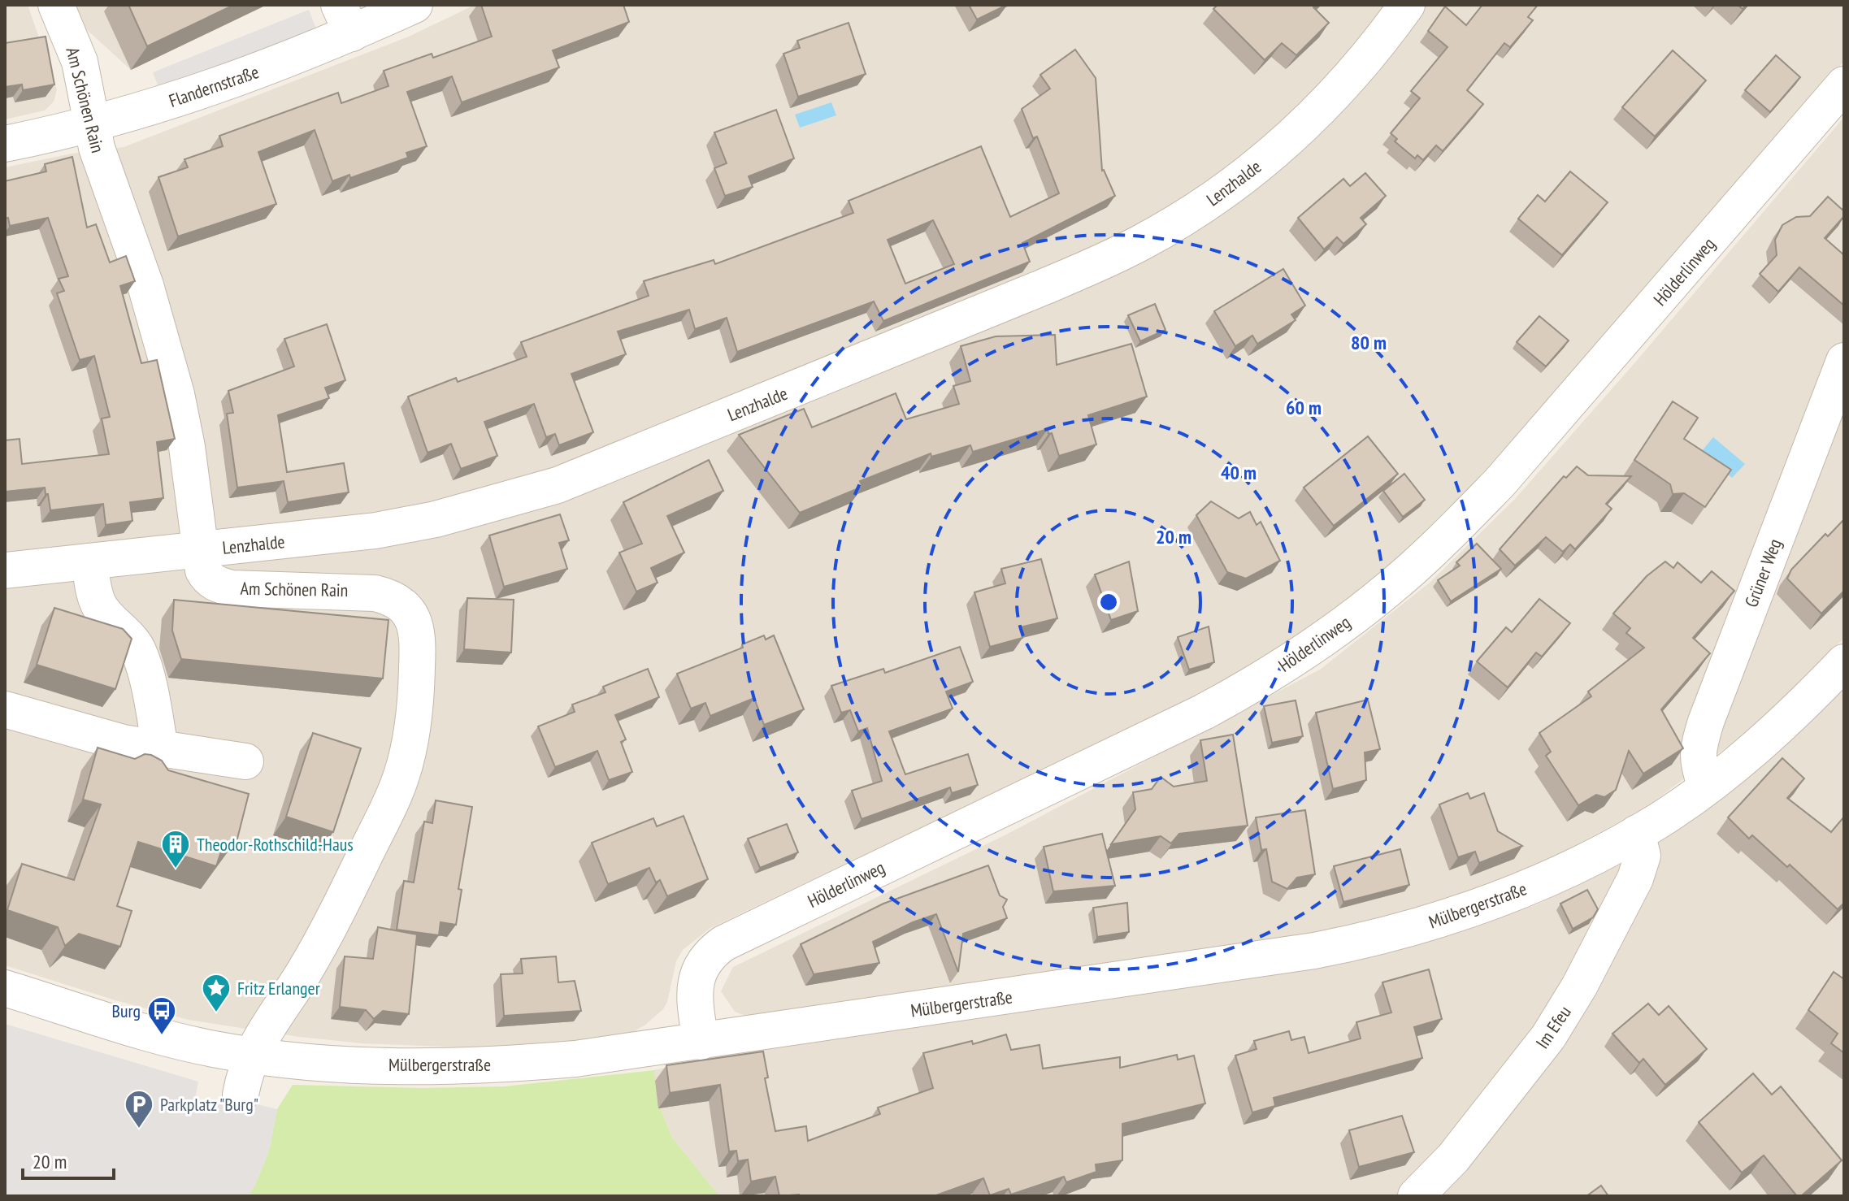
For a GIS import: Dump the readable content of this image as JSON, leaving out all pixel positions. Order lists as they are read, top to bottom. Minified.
{"streets":{"street":["Flandernstraße","Am Schönen Rain","Lenzhalde","Hölderlinweg","Grüner Weg","Mülbergerstraße","Im Efeu"]},"crossings":[["Flandernstraße","Am Schönen Rain"],["Am Schönen Rain","Lenzhalde"],["Am Schönen Rain","Mülbergerstraße"],["Hölderlinweg","Mülbergerstraße"],["Grüner Weg","Mülbergerstraße"],["Mülbergerstraße","Im Efeu"]],"places":{"building":["Theodor-Rothschild-Haus"],"place":["Fritz Erlanger"],"bus stop":["Burg"],"parking":["Parkplatz \"Burg\""]},"scale_bar":"20 m","rings":["80 m","60 m","40 m","20 m"]}
